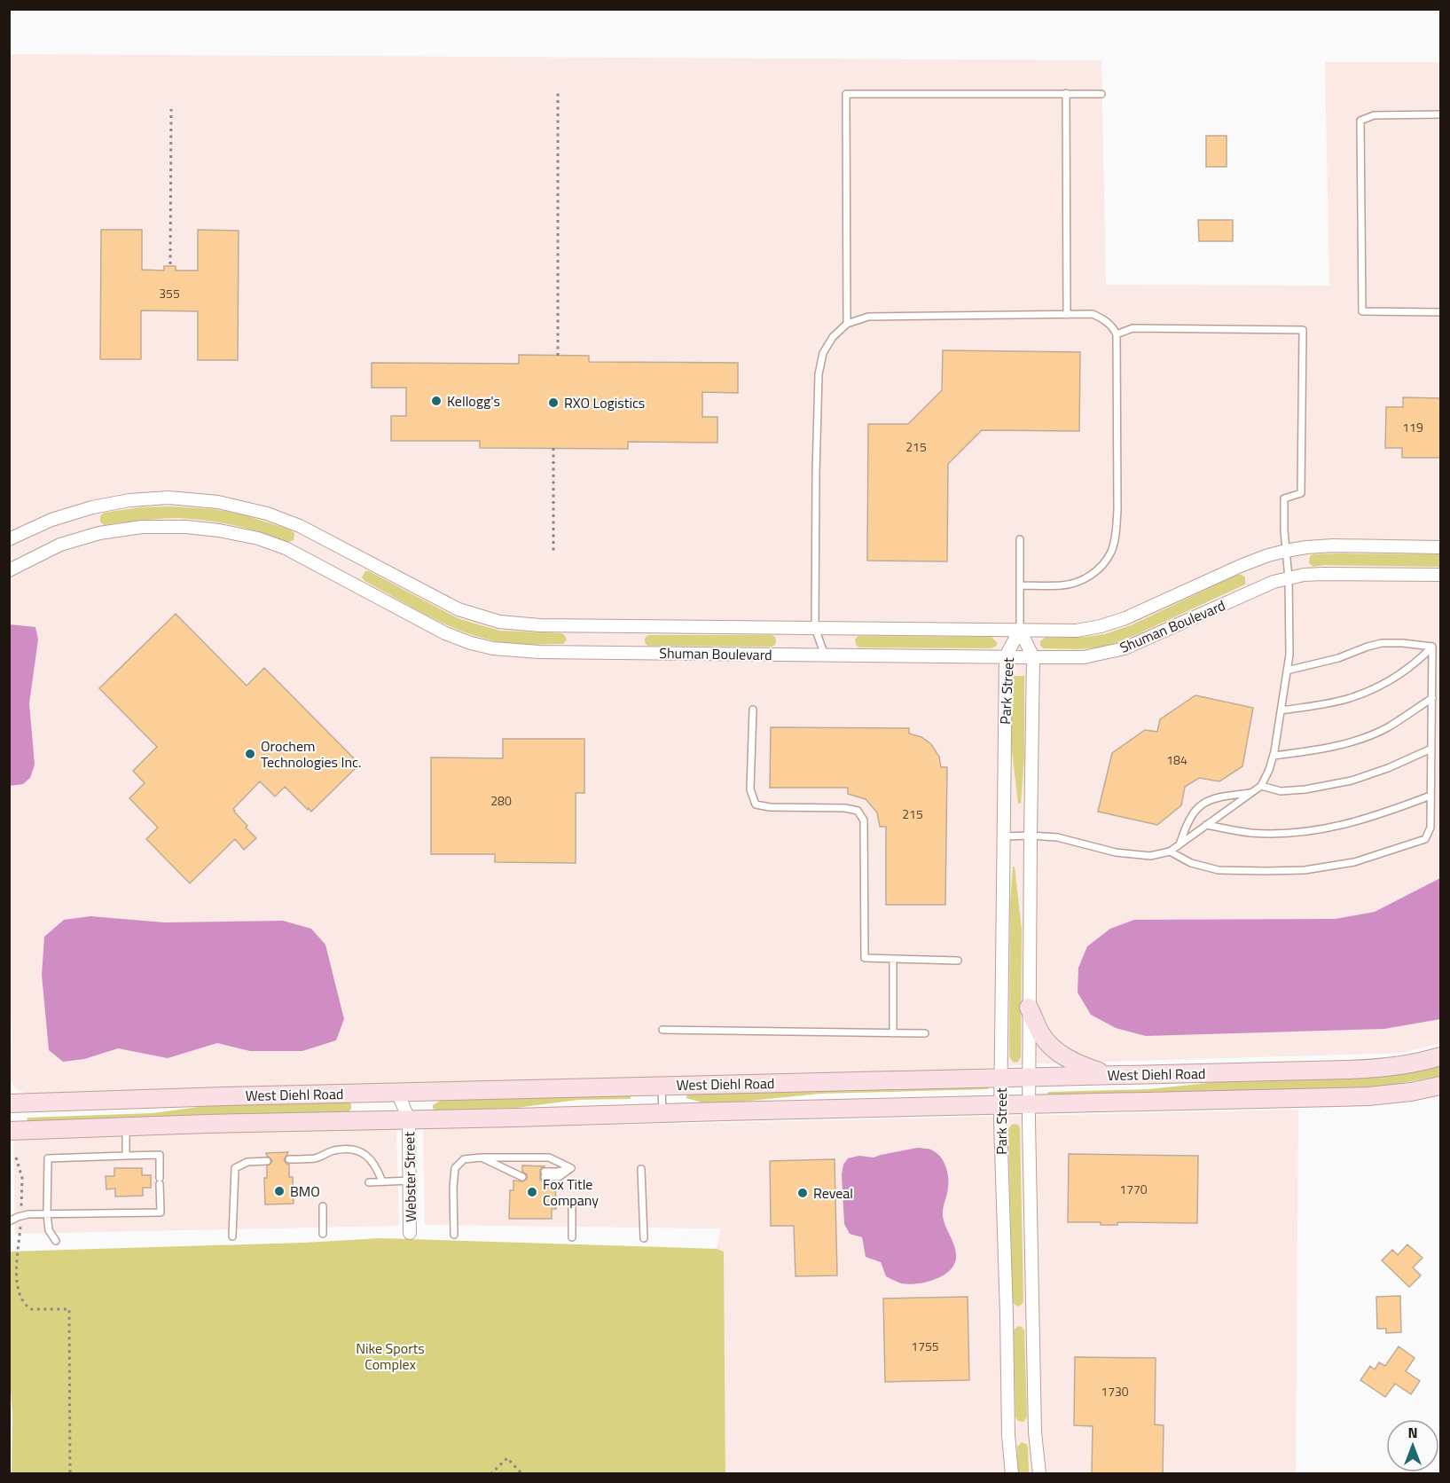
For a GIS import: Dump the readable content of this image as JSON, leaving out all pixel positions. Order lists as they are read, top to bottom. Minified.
{"streets":{"street":["Shuman Boulevard","Park Street","West Diehl Road","Webster Street"]},"crossings":[["Shuman Boulevard","Park Street"],["Park Street","West Diehl Road"],["West Diehl Road","Webster Street"]],"parks":["Nike Sports Complex"],"places":["Kellogg's","RXO Logistics","Orochem Technologies Inc.","BMO","Fox Title Company","Reveal"],"house_numbers":["355","119","215","184","280","215","1770","1755","1730"],"north":"top"}
